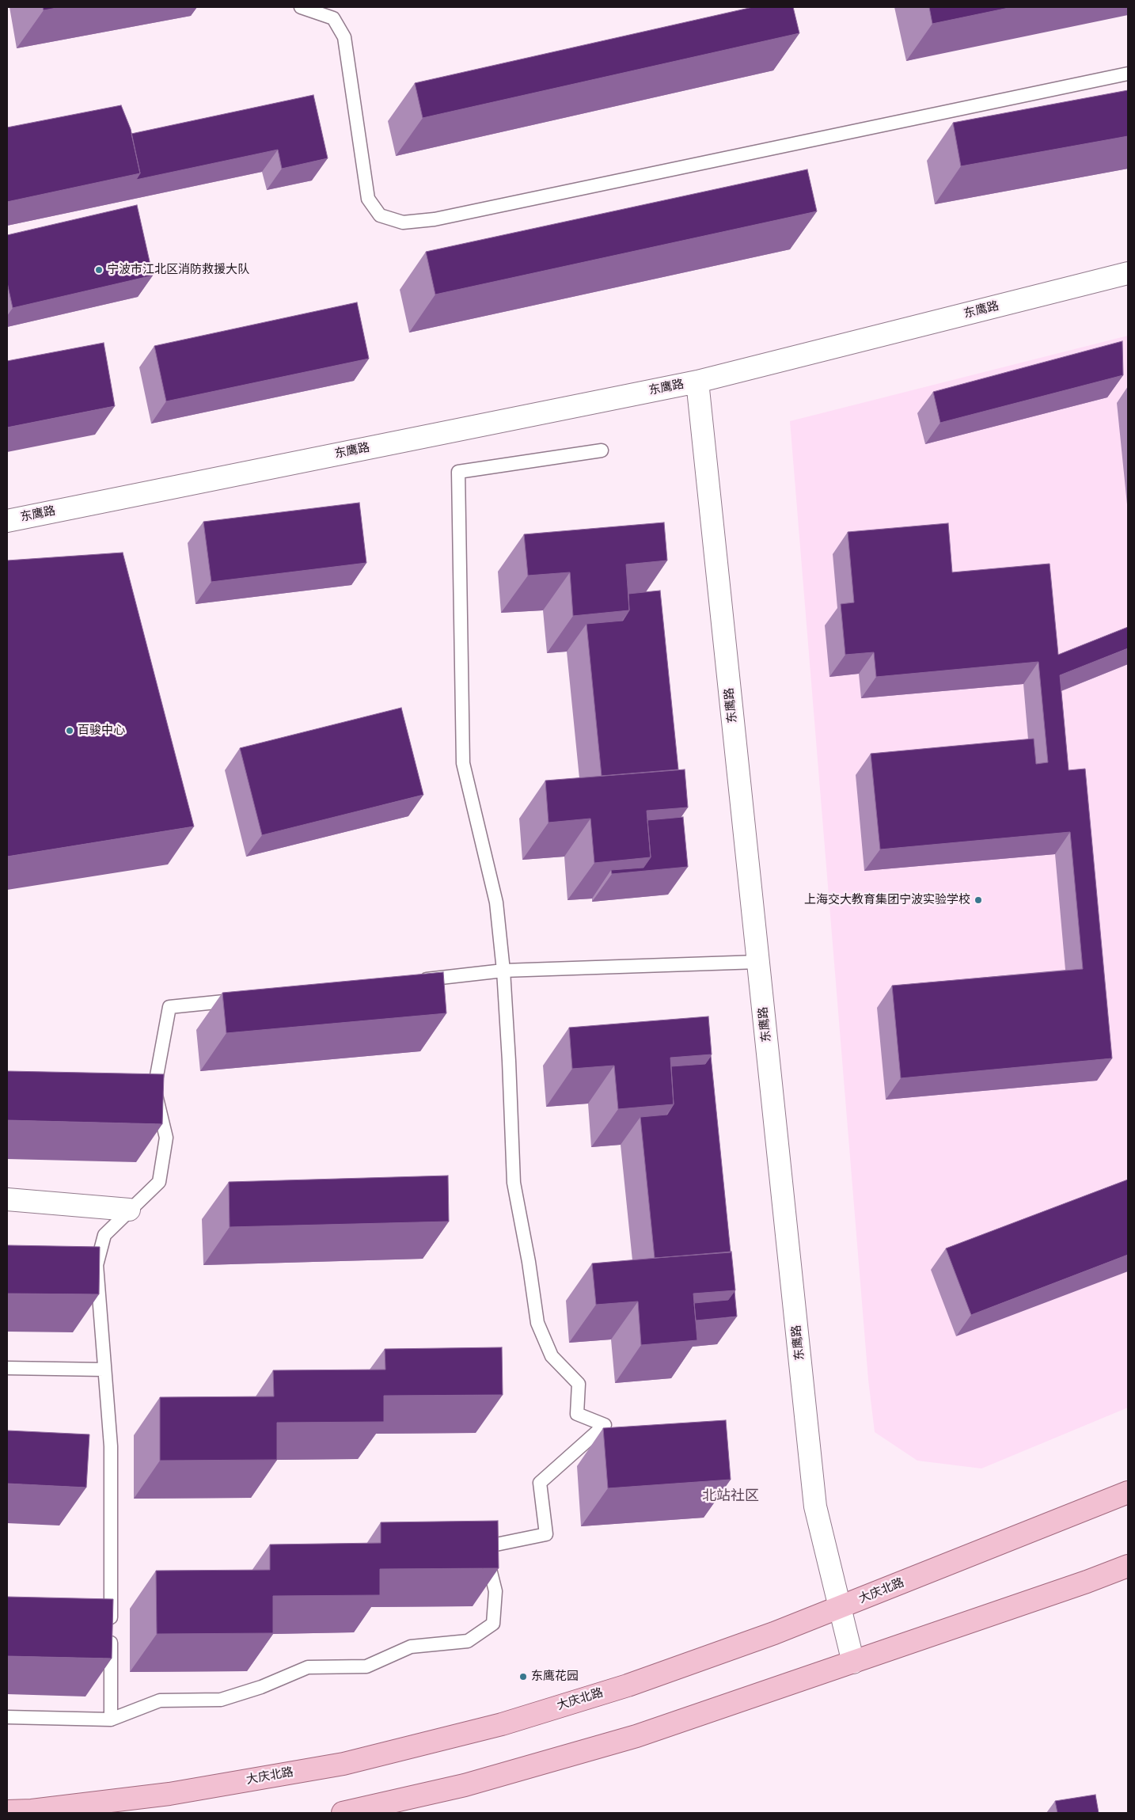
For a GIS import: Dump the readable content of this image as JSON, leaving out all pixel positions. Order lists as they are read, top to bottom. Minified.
{"streets":{"main road":["大庆北路"],"street":["东鹰路"]},"crossings":[["东鹰路","大庆北路"]],"districts":["北站社区"],"places":["宁波市江北区消防救援大队","百骏中心","上海交大教育集团宁波实验学校","东鹰花园"]}
